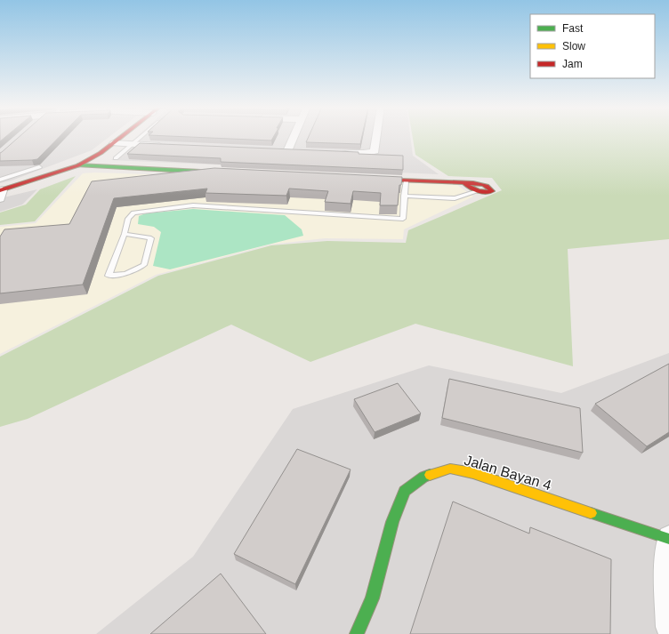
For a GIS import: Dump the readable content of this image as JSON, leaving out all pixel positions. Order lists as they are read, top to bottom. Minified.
{"streets":{"street":["Jalan Bayan 4"]},"legend":["Fast","Slow","Jam"]}
